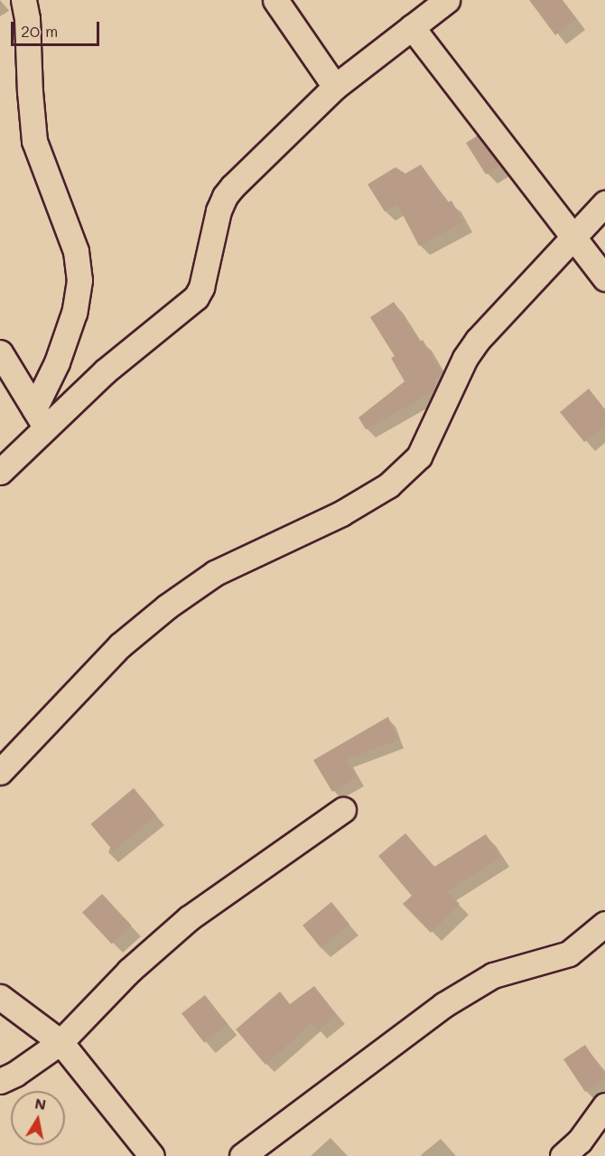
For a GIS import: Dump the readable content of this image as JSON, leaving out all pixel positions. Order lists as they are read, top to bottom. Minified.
{"scale_bar":"20 m","north":"top"}
